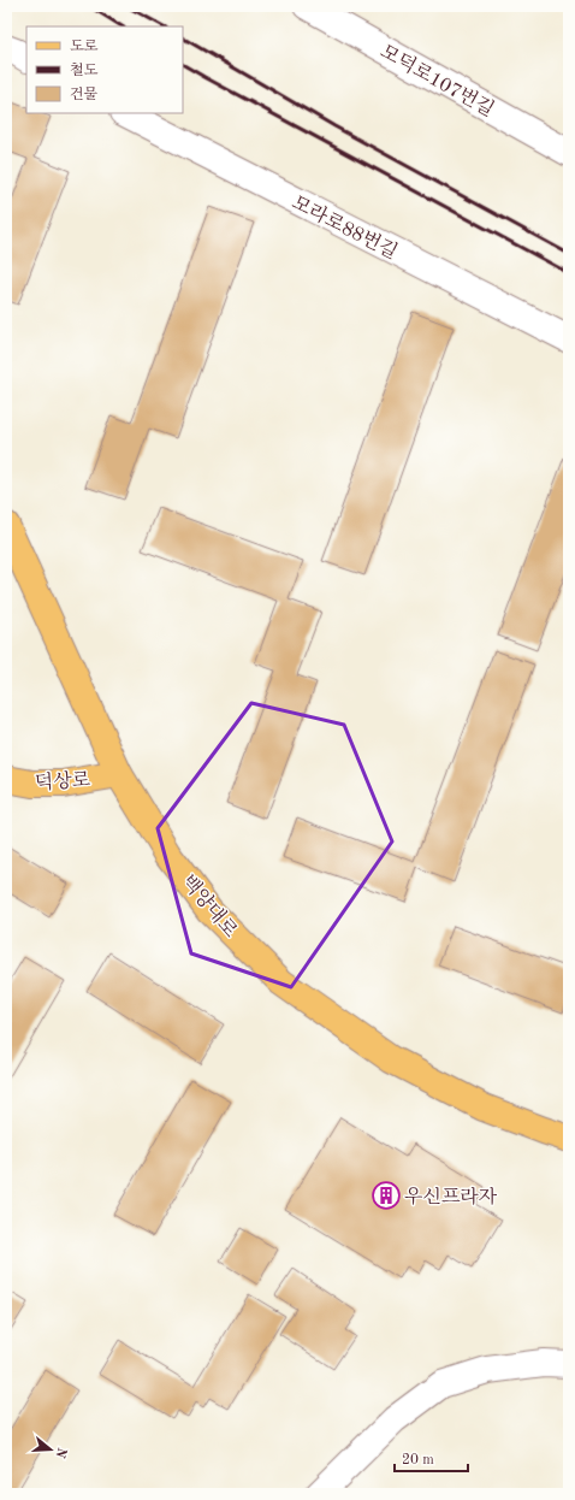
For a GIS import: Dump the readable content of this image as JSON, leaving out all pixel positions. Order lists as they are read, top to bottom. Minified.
{"streets":{"main road":["덕상로","백양대로"],"street":["모덕로107번길","모라로88번길"]},"crossings":[["덕상로","백양대로"]],"places":{"building":["우신프라자"]},"legend":["도로","철도","건물"],"scale_bar":"20 m","north":"right"}
